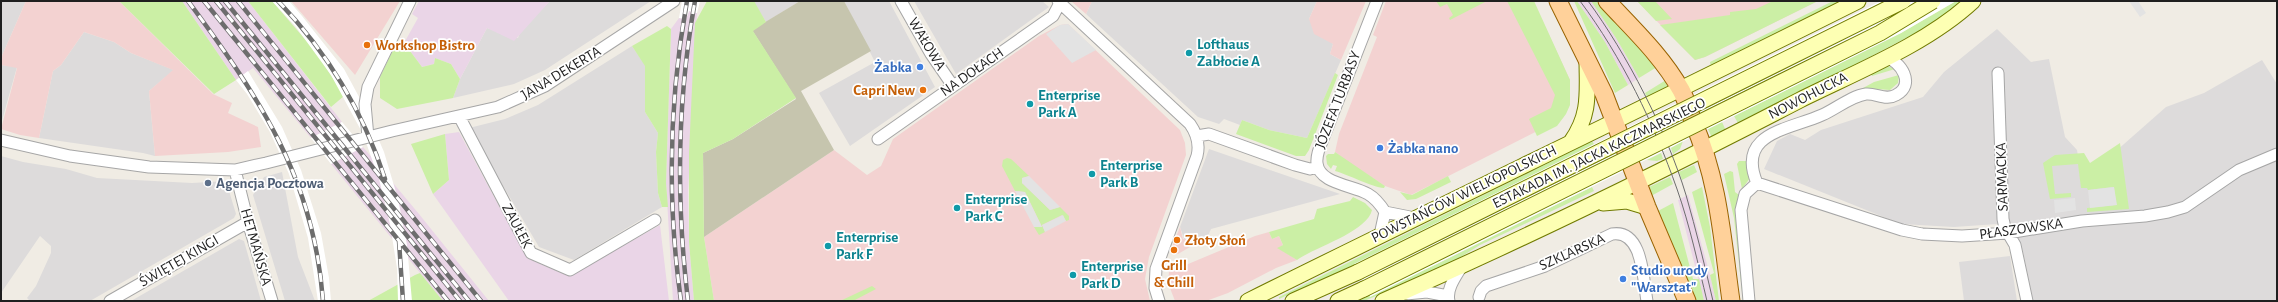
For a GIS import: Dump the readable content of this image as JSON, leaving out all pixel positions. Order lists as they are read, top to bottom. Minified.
{"streets":{"main road":["NOWOHUCKA","ESTAKADA IM. JACKA KACZMARSKIEGO","POWSTAŃCÓW WIELKOPOLSKICH"],"street":["WAŁOWA","NA DOŁACH","JANA DEKERTA","JÓZEFA TURBASY","SARMACKA","ZAUŁEK","PŁASZOWSKA","HETMAŃSKA","SZKLARSKA","ŚWIĘTEJ KINGI"]},"crossings":[["WAŁOWA","NA DOŁACH"],["JANA DEKERTA","ZAUŁEK"],["JANA DEKERTA","HETMAŃSKA"],["SARMACKA","PŁASZOWSKA"],["HETMAŃSKA","ŚWIĘTEJ KINGI"]],"places":["Workshop Bistro","Lofthaus Zabłocie A","Żabka","Capri New","Enterprise Park A","Żabka nano","Enterprise Park B","Agencja Pocztowa","Enterprise Park C","Złoty Słoń","Enterprise Park F","Grill & Chill","Enterprise Park D","Studio urody \"Warsztat\""]}
